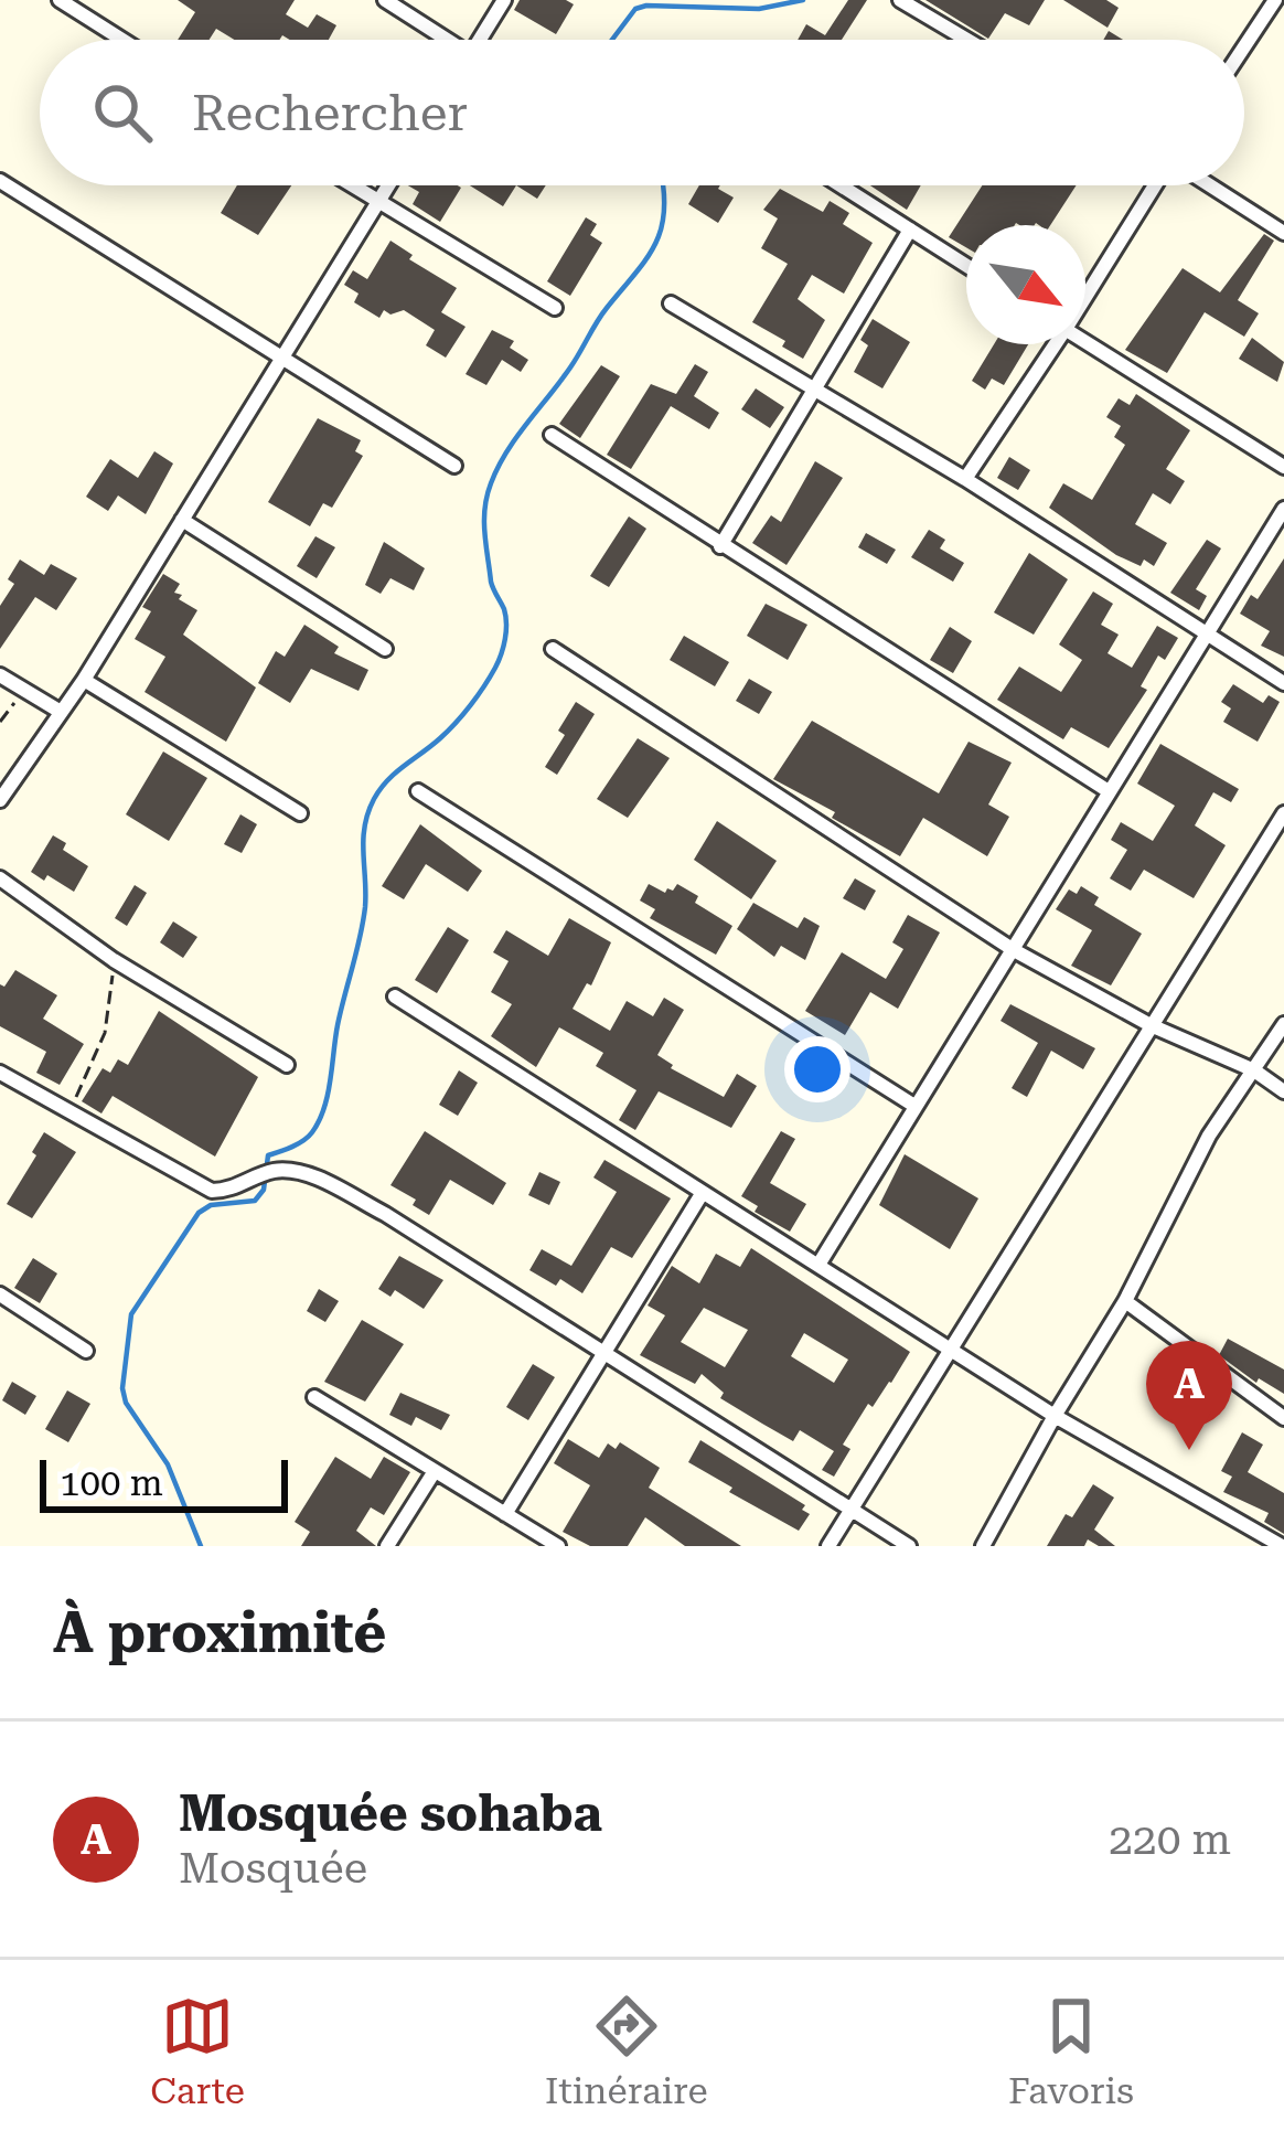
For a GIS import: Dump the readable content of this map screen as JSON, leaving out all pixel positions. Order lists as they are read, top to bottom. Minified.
{"scale_bar":"100 m","north":"bottom right","page":{"search":"Rechercher","pins":"A","scale":"100 m","heading":"À proximité","list":[{"mark":"A","name":"Mosquée sohaba","note":"Mosquée","value":"220 m"}],"nav":["Carte","Itinéraire","Favoris"]}}
